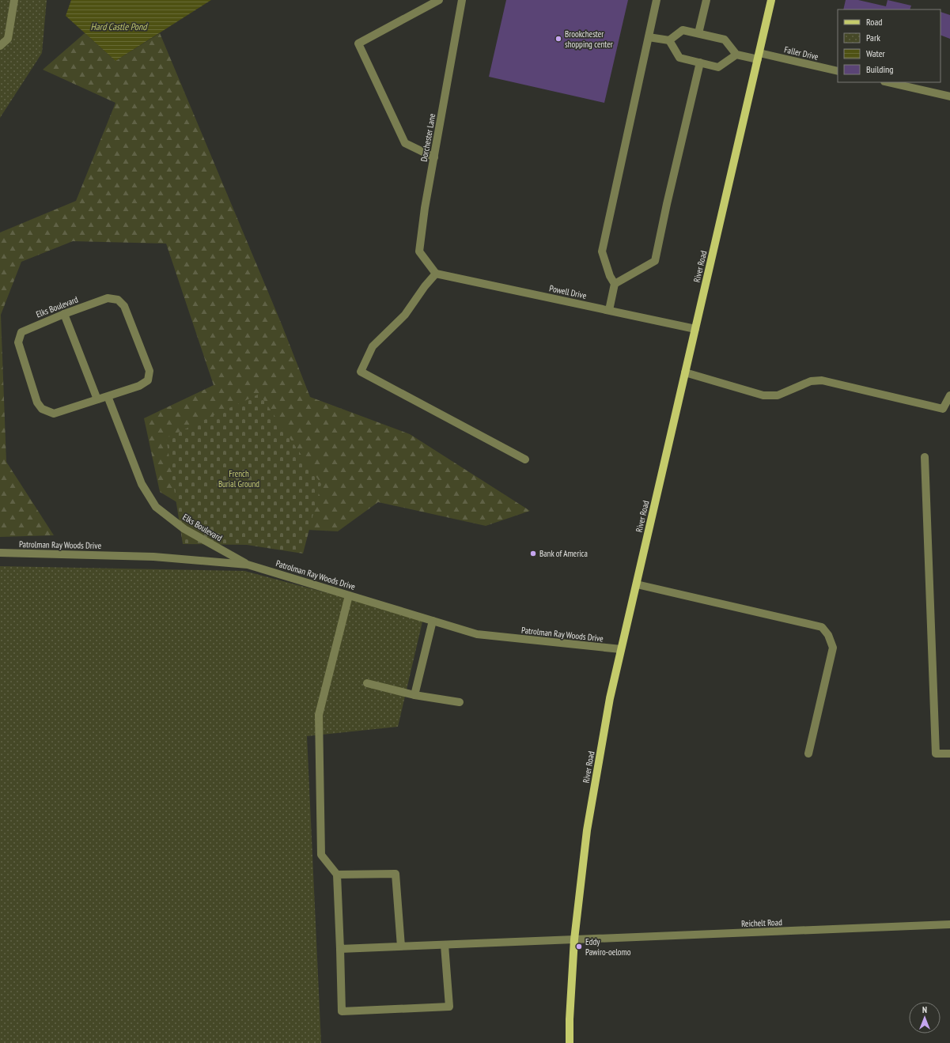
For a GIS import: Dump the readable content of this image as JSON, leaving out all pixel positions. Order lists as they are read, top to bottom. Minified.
{"streets":{"main road":["River Road"],"street":["Faller Drive","Dorchester Lane","Powell Drive","Elks Boulevard","Patrolman Ray Woods Drive","Reichelt Road"]},"crossings":[["Faller Drive","River Road"],["Dorchester Lane","Powell Drive"],["River Road","Powell Drive"],["River Road","Patrolman Ray Woods Drive"],["River Road","Reichelt Road"],["Elks Boulevard","Patrolman Ray Woods Drive"]],"water":["Hard Castle Pond"],"parks":["French Burial Ground"],"places":["Brookchester shopping center","Bank of America","Eddy Pawiro-oelomo"],"legend":["Road","Park","Water","Building"],"north":"top"}
